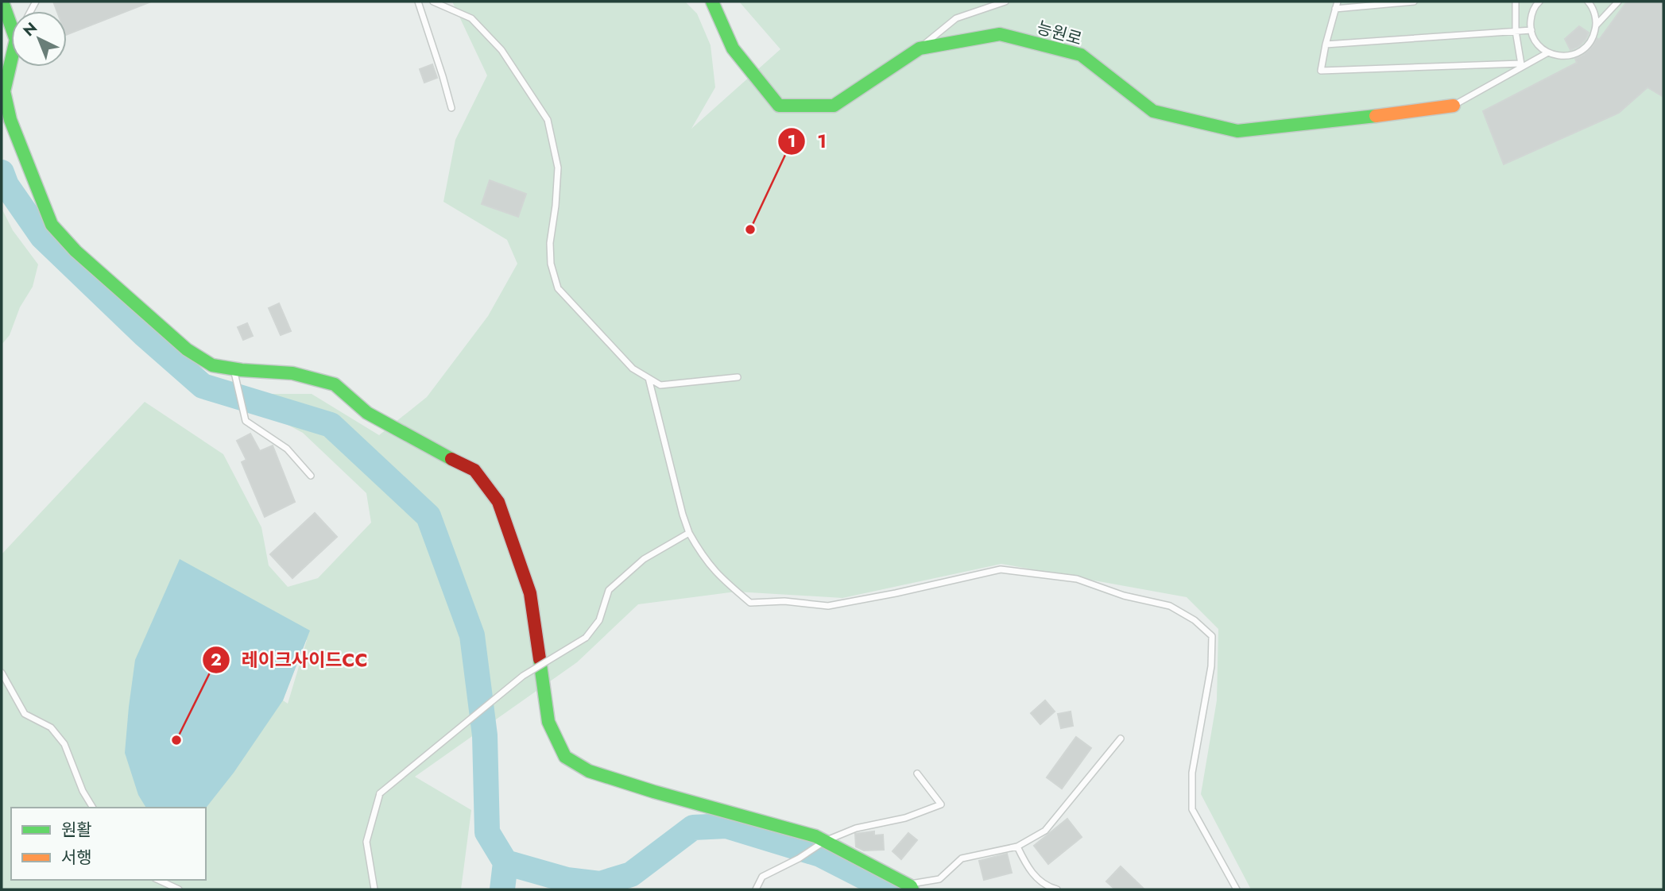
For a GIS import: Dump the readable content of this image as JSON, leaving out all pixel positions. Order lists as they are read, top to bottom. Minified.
{"streets":{"street":["능원로"]},"places":["1","레이크사이드CC"],"legend":["원활","서행"],"north":"top left"}
